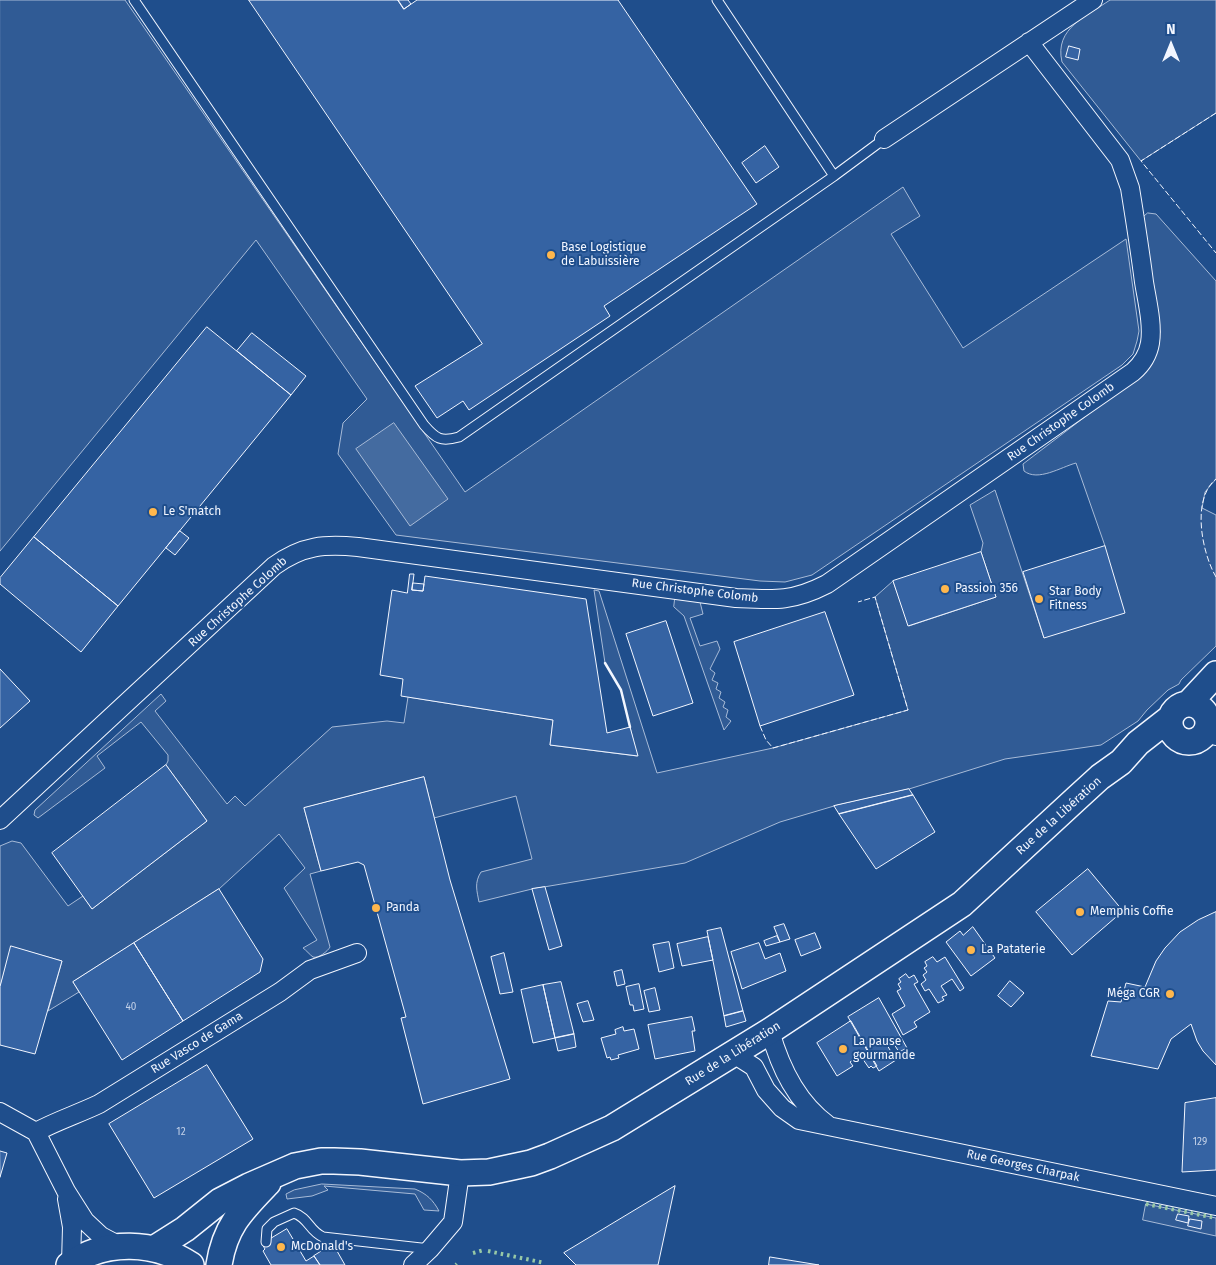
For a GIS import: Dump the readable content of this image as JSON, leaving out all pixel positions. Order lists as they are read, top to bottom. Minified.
{"streets":{"main road":["Rue de la Libération"],"street":["Rue Christophe Colomb","Rue Vasco de Gama","Rue Georges Charpak"]},"crossings":[["Rue de la Libération","Rue Georges Charpak"]],"places":["Base Logistique de Labuissière","Le S'match","Passion 356","Star Body Fitness","Panda","Memphis Coffie","La Pataterie","Méga CGR","La pause gourmande","McDonald's"],"house_numbers":["40","12","129"],"north":"top"}
